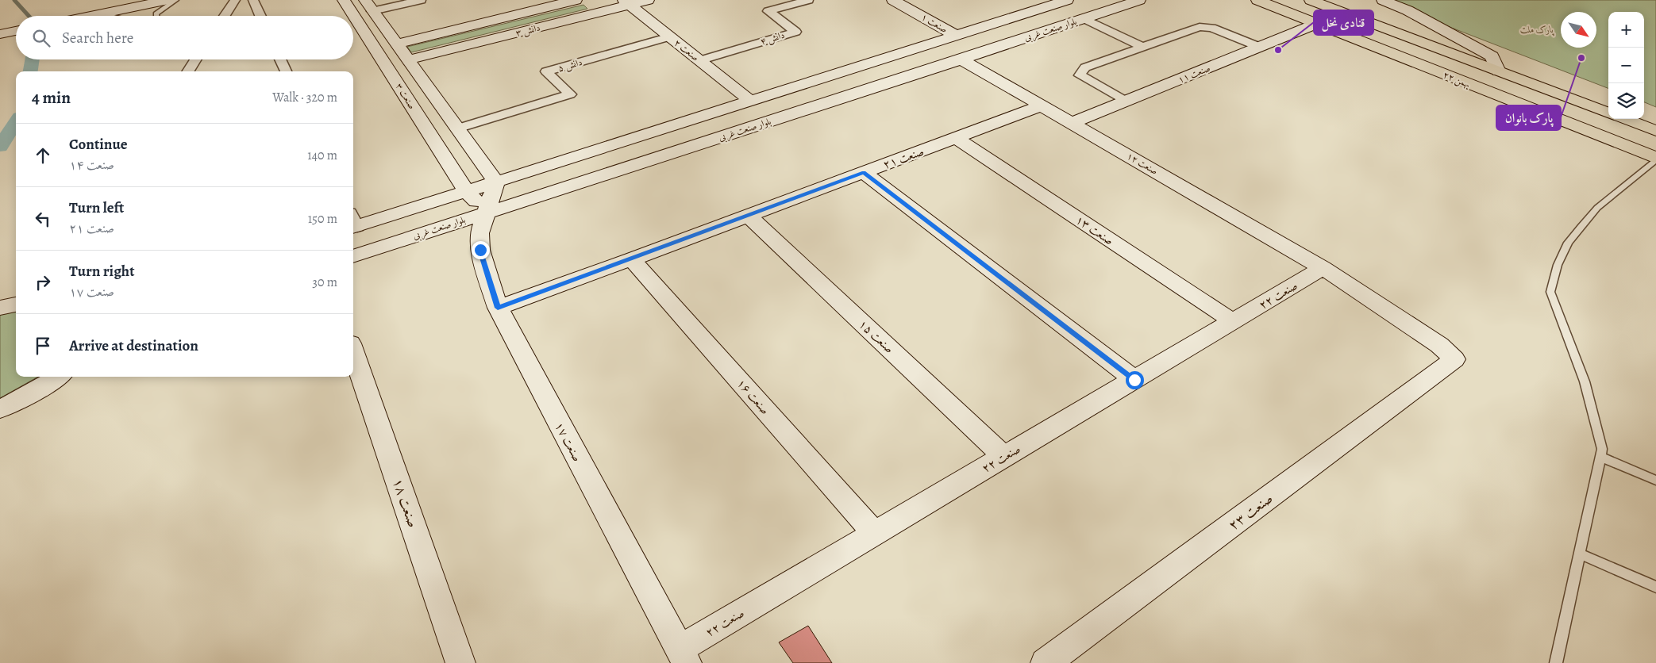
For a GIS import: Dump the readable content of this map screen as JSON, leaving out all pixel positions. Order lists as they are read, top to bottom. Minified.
{"streets":{"highway":["۲۲ بهمن"],"street":["صنعت ۱","بلوار صنعت غربی","دانش ۳","دانش ۴","صنعت ۲","دانش ۵","صنعت ۱۱","صنعت ۳","صنعت ۲۱","صنعت ۱۲","صنعت ۱۳","صنعت ۲۲","صنعت ۱۵","صنعت ۱۶","صنعت ۱۷","صنعت ۱۸","صنعت ۲۳"]},"crossings":[["صنعت ۱","بلوار صنعت غربی"],["بلوار صنعت غربی","صنعت ۲"],["بلوار صنعت غربی","صنعت ۳"],["بلوار صنعت غربی","صنعت ۱۲"],["بلوار صنعت غربی","صنعت ۱۷"],["دانش ۳","صنعت ۲"],["دانش ۳","صنعت ۳"],["دانش ۴","صنعت ۲"],["صنعت ۲","دانش ۵"],["دانش ۵","صنعت ۳"],["صنعت ۱۱","۲۲ بهمن"],["صنعت ۱۱","صنعت ۱۲"],["صنعت ۳","صنعت ۱۷"],["صنعت ۲۱","صنعت ۱۲"],["صنعت ۲۱","صنعت ۱۳"],["صنعت ۲۱","صنعت ۱۵"],["صنعت ۲۱","صنعت ۱۶"],["صنعت ۲۱","صنعت ۱۷"],["صنعت ۱۲","صنعت ۲۲"],["صنعت ۱۲","صنعت ۲۳"],["صنعت ۱۳","صنعت ۲۲"],["صنعت ۲۲","صنعت ۱۵"],["صنعت ۲۲","صنعت ۱۶"],["صنعت ۲۲","صنعت ۱۷"]],"parks":["پارک ملت"],"places":["قنادی نخل","پارک بانوان"],"north":"bottom right","page":{"map_buttons":["+","−"],"search":"Search here","heading":["4 min","Walk · 320 m"],"list":[["Continue","صنعت ۱۴","140 m"],["Turn left","صنعت ۲۱","150 m"],["Turn right","صنعت ۱۷","30 m"],"Arrive at destination"]}}
